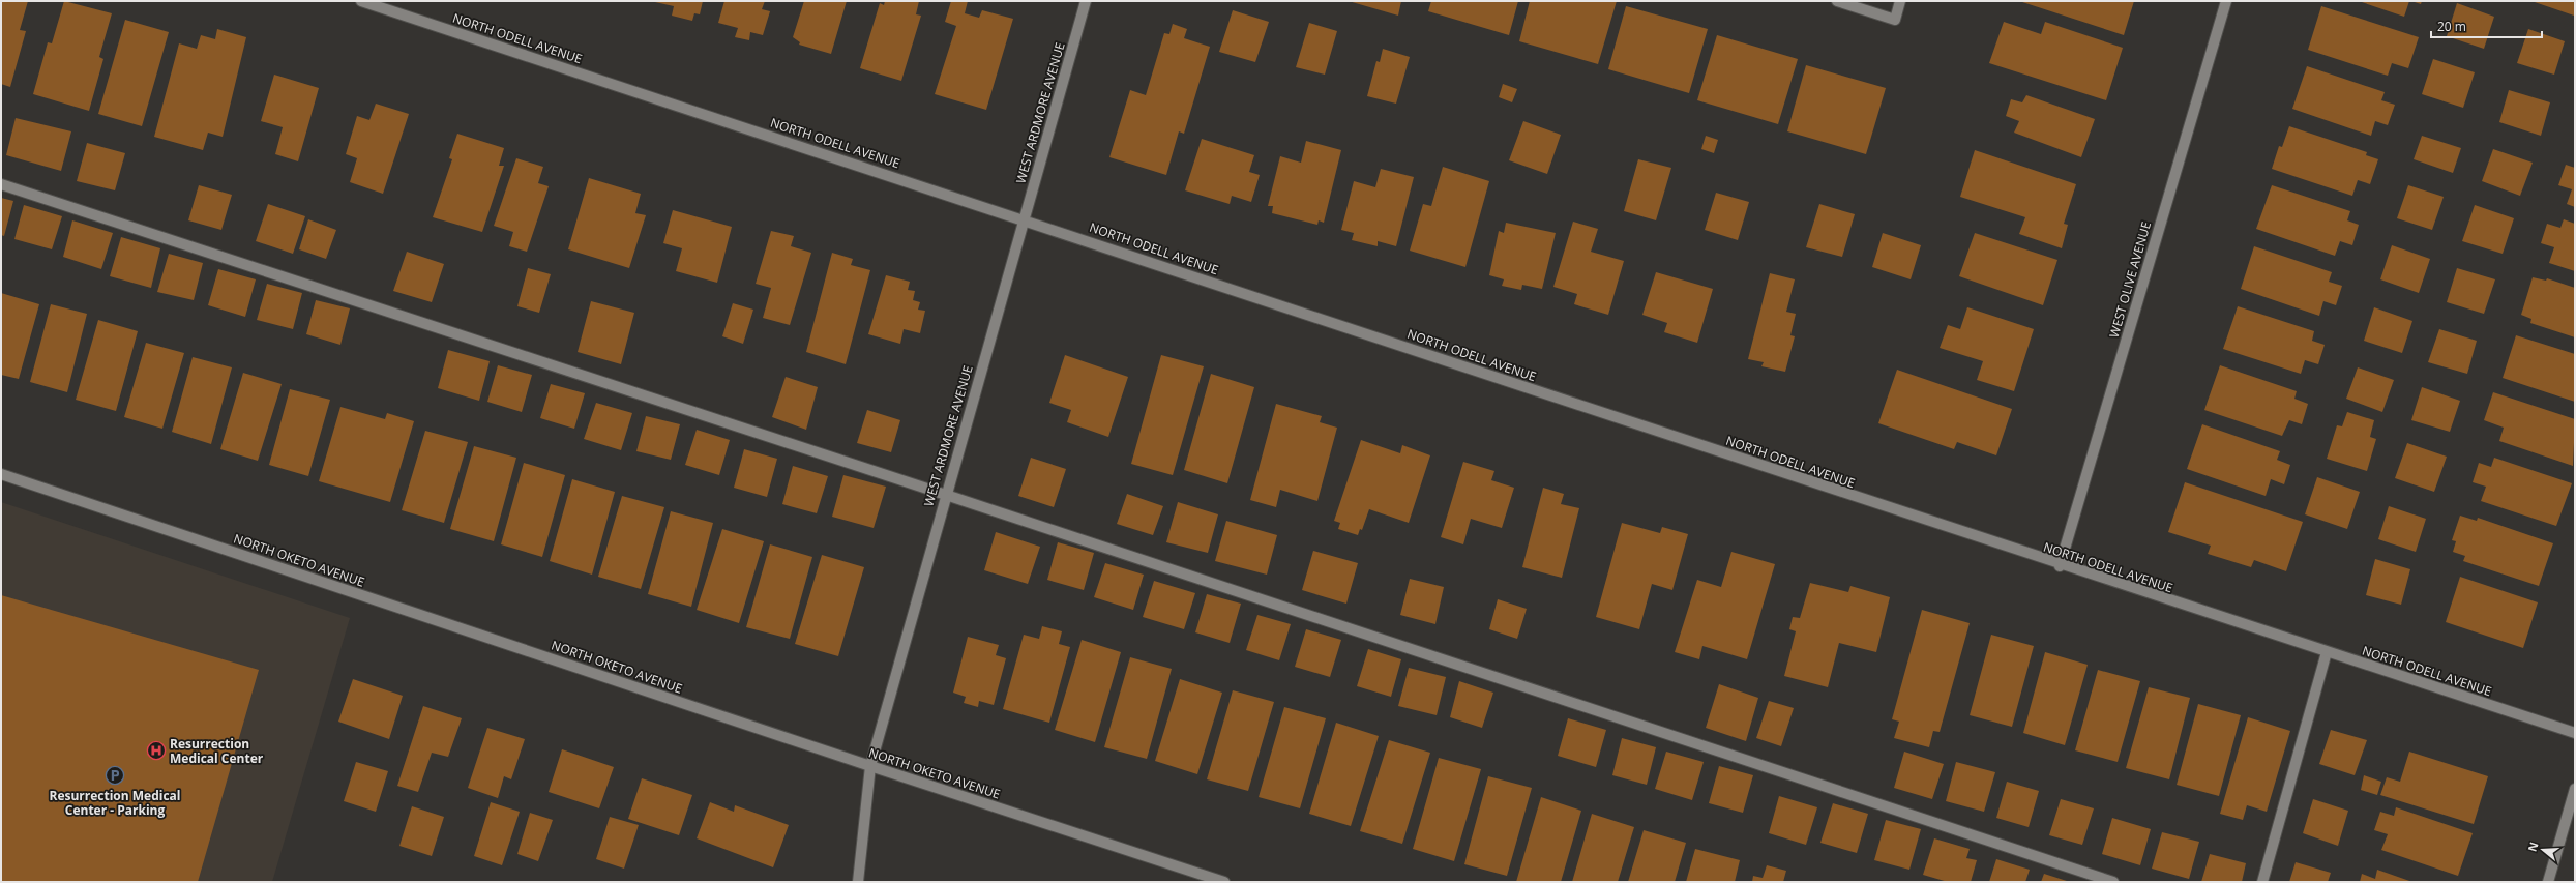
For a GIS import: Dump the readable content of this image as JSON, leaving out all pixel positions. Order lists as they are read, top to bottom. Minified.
{"streets":{"street":["NORTH ODELL AVENUE","WEST ARDMORE AVENUE","WEST OLIVE AVENUE","NORTH OKETO AVENUE"]},"crossings":[["NORTH ODELL AVENUE","WEST ARDMORE AVENUE"],["NORTH ODELL AVENUE","WEST OLIVE AVENUE"],["WEST ARDMORE AVENUE","NORTH OKETO AVENUE"]],"places":{"hospital":["Resurrection Medical Center"],"parking":["Resurrection Medical Center - Parking"]},"scale_bar":"20 m","north":"left"}
